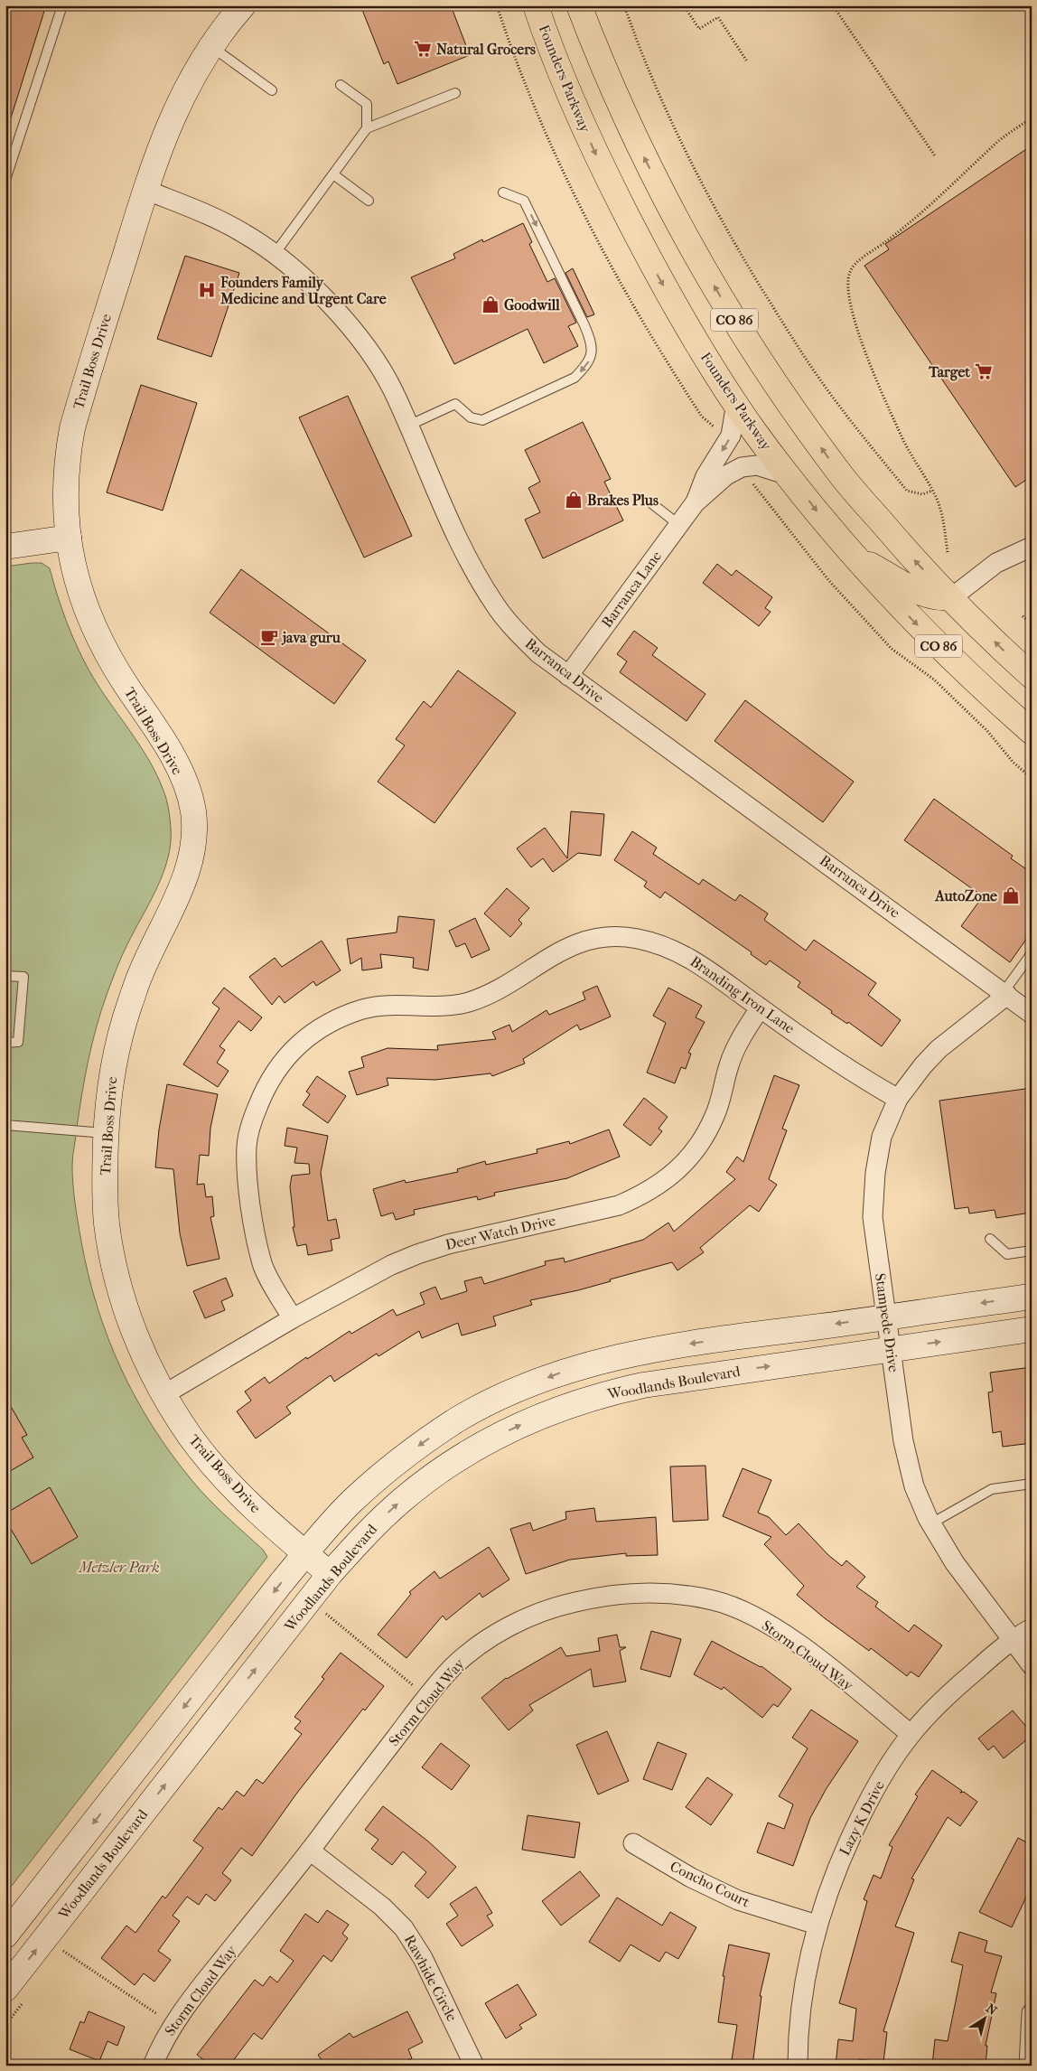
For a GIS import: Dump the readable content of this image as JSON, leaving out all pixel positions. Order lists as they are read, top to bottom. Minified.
{"streets":{"highway":["Founders Parkway","CO 86"],"street":["Trail Boss Drive","Barranca Lane","Barranca Drive","Branding Iron Lane","Deer Watch Drive","Stampede Drive","Woodlands Boulevard","Storm Cloud Way","Lazy K Drive","Concho Court","Rawhide Circle"]},"crossings":[["Founders Parkway","Barranca Lane"],["Trail Boss Drive","Barranca Drive"],["Trail Boss Drive","Deer Watch Drive"],["Trail Boss Drive","Woodlands Boulevard"],["Barranca Lane","Barranca Drive"],["Barranca Drive","Stampede Drive"],["Branding Iron Lane","Deer Watch Drive"],["Branding Iron Lane","Stampede Drive"],["Stampede Drive","Woodlands Boulevard"],["Stampede Drive","Lazy K Drive"],["Storm Cloud Way","Lazy K Drive"],["Storm Cloud Way","Rawhide Circle"],["Lazy K Drive","Concho Court"]],"parks":["Metzler Park"],"places":{"supermarket":["Natural Grocers","Target"],"hospital":["Founders Family Medicine and Urgent Care"],"shop":["Goodwill","Brakes Plus","AutoZone"],"cafe":["java guru"]},"north":"top right"}
